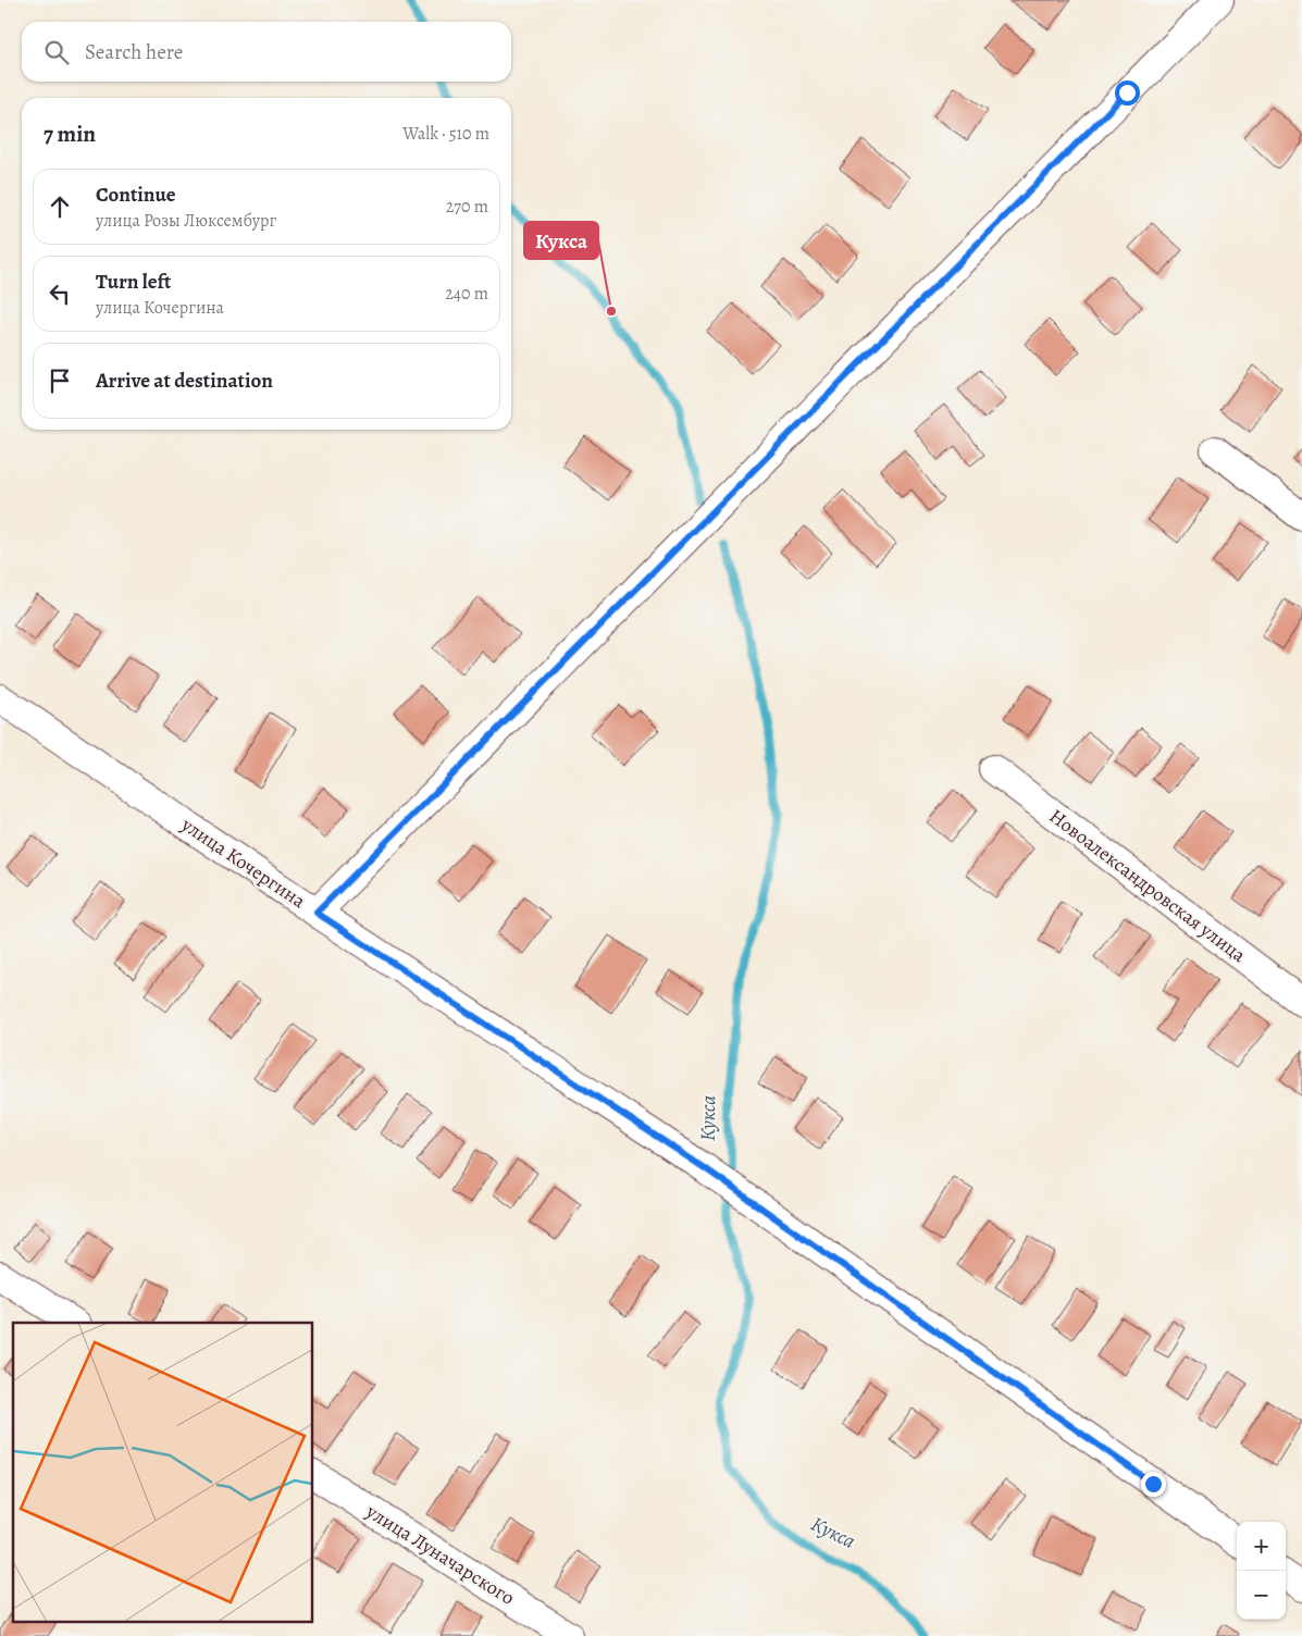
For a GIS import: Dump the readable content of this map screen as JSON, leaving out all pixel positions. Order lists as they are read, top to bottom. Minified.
{"streets":{"street":["улица Кочергина","Новоалександровская улица","улица Луначарского"]},"water":["Кукса"],"places":["Кукса"],"page":{"search":"Search here","heading":["7 min","Walk · 510 m"],"list":[["Continue","улица Розы Люксембург","270 m"],["Turn left","улица Кочергина","240 m"],"Arrive at destination"],"map_buttons":["+","−"]}}
